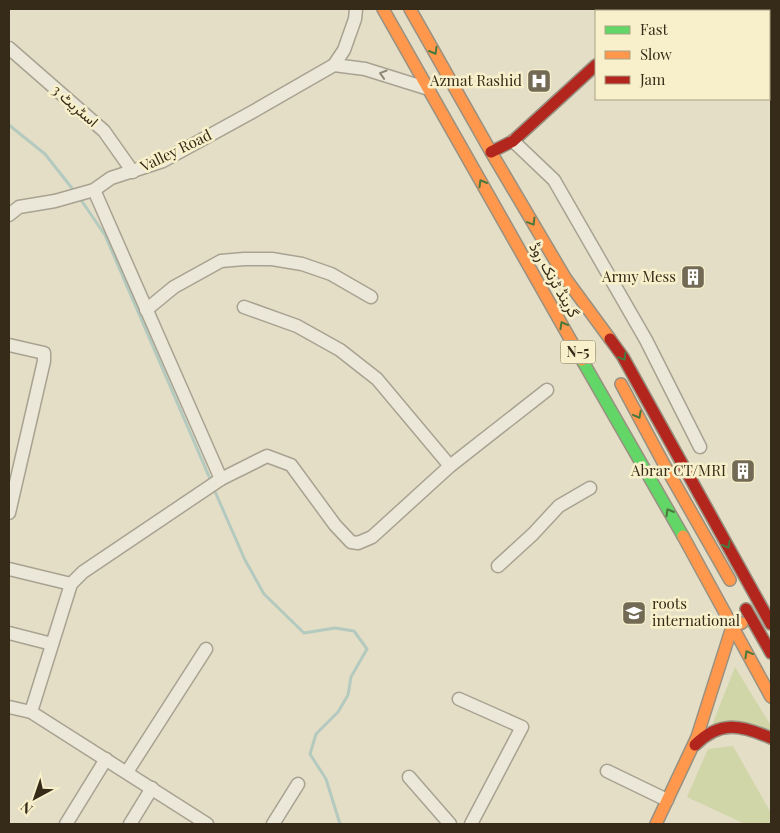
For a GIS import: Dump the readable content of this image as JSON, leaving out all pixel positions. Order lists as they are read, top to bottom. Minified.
{"streets":{"main road":["گرینڈ ٹرنک روڈ","N-5"],"street":["اسٹریٹ 3","Valley Road"]},"crossings":[["اسٹریٹ 3","Valley Road"]],"places":{"hospital":["Azmat Rashid"],"building":["Army Mess","Abrar CT/MRI"],"school or university":["roots international"]},"legend":["Fast","Slow","Jam"],"north":"bottom left"}
